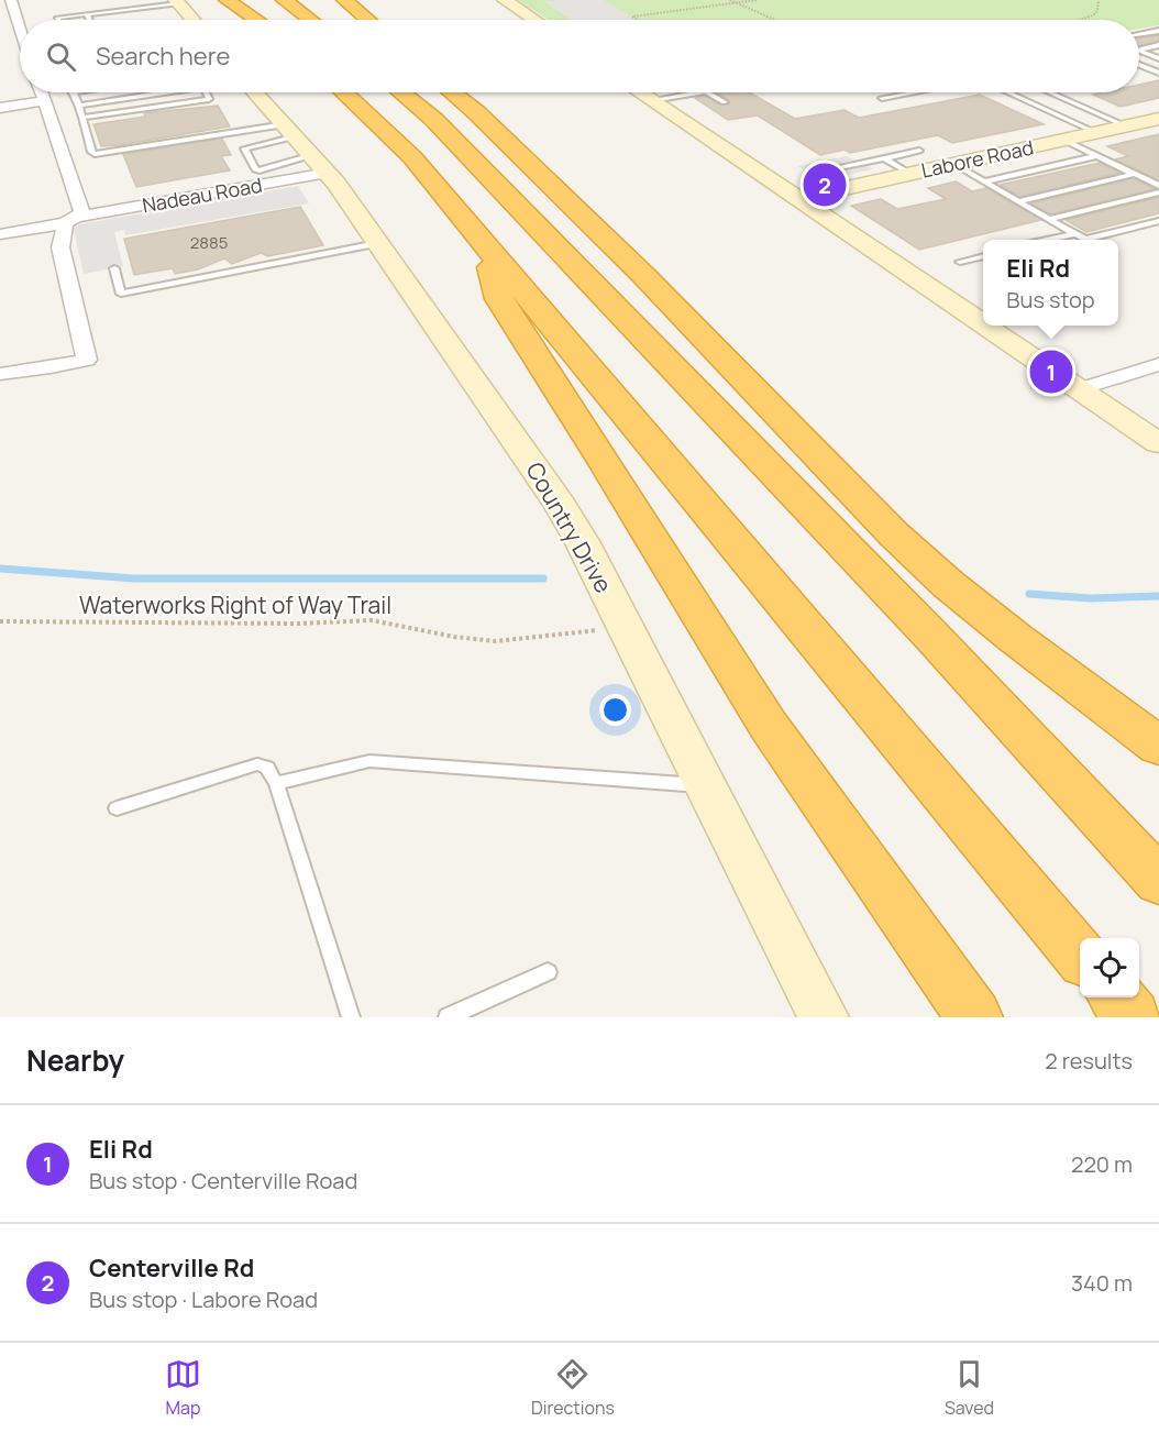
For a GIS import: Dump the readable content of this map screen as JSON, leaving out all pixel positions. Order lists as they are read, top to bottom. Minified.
{"streets":{"street":["Labore Road","Nadeau Road","Country Drive"],"path":["Waterworks Right of Way Trail"]},"crossings":[["Nadeau Road","Country Drive"],["Country Drive","Waterworks Right of Way Trail"]],"house_numbers":["2885"],"page":{"search":"Search here","pins":["2","1"],"popup":["Eli Rd","Bus stop"],"heading":["Nearby","2 results"],"list":[{"mark":"1","name":"Eli Rd","note":"Bus stop · Centerville Road","value":"220 m"},{"mark":"2","name":"Centerville Rd","note":"Bus stop · Labore Road","value":"340 m"}],"nav":["Map","Directions","Saved"]}}
